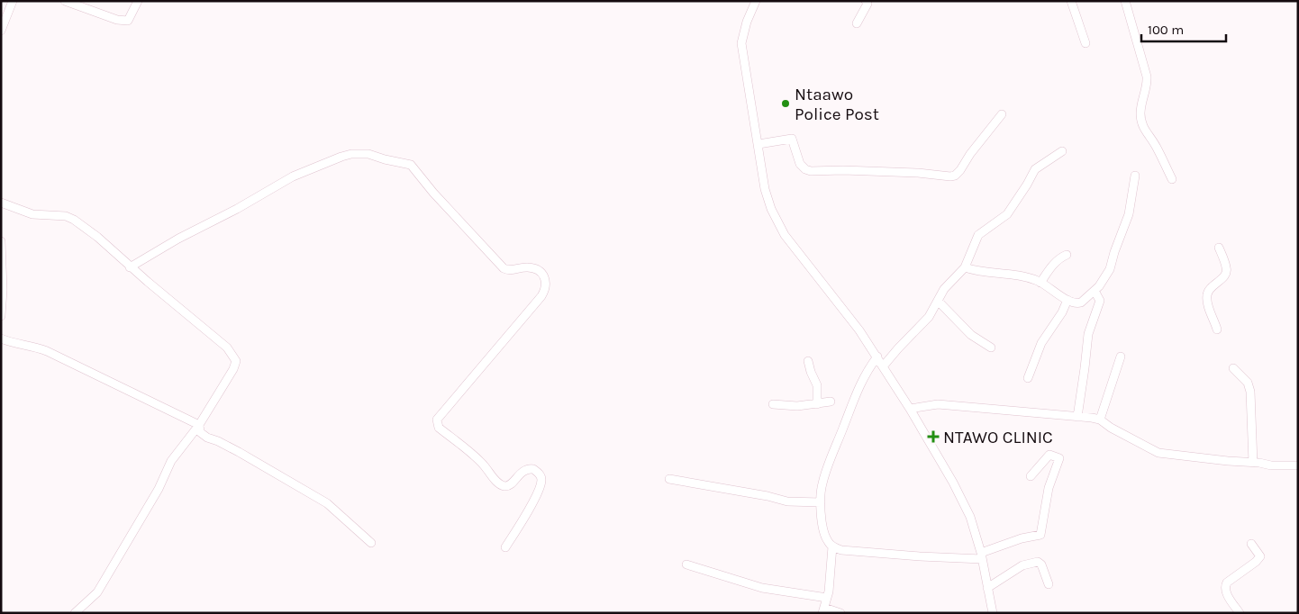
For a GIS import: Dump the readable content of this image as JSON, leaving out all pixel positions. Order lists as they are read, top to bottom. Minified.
{"places":{"other":["Ntaawo Police Post"],"health":["NTAWO CLINIC"]},"scale_bar":"100 m"}
